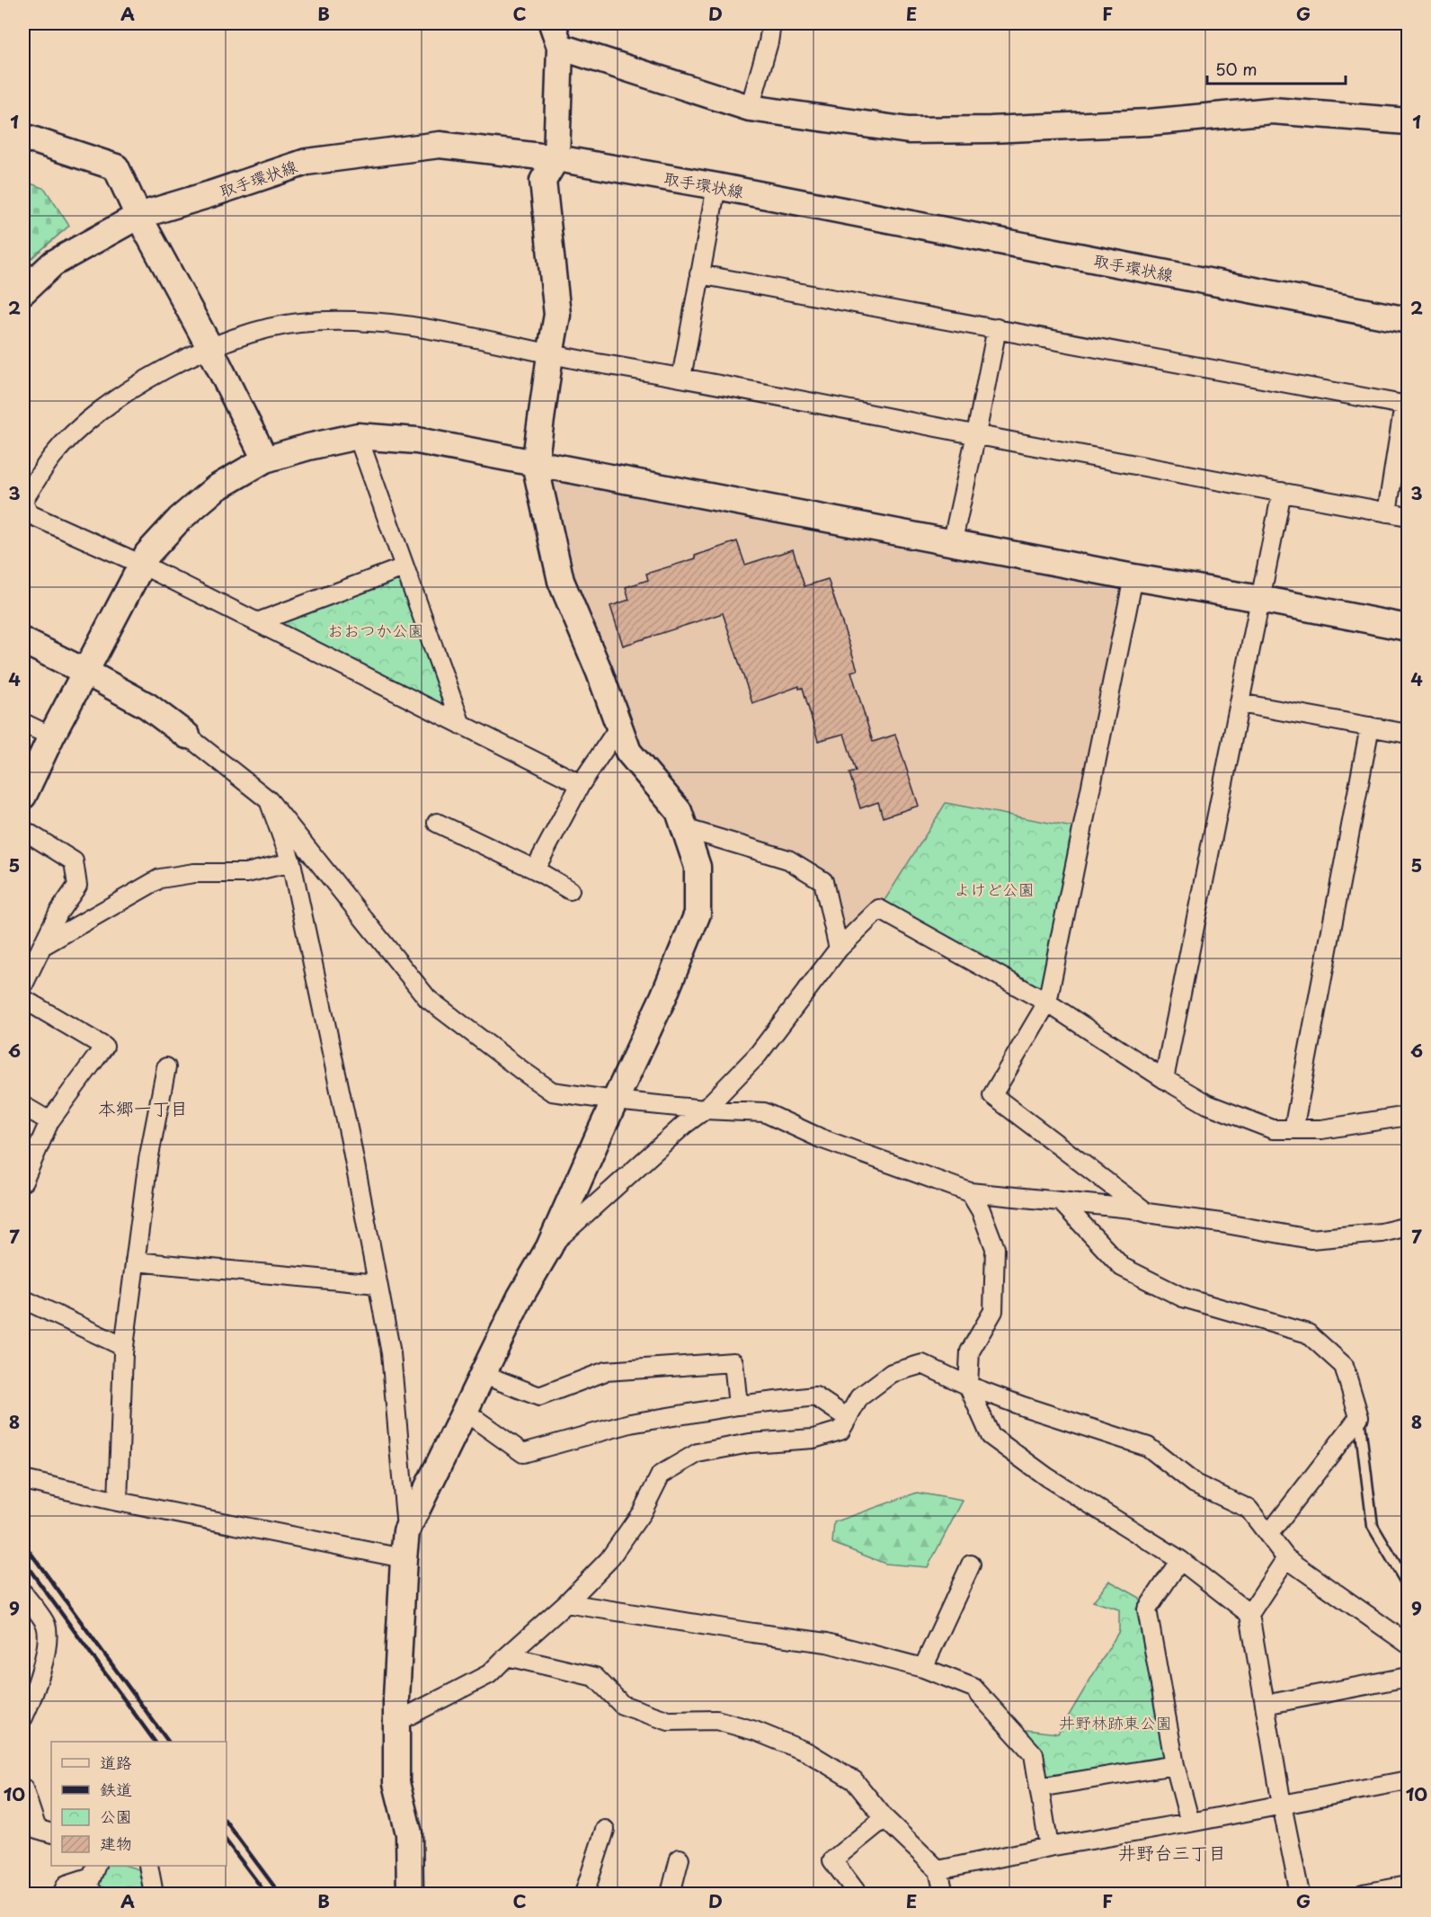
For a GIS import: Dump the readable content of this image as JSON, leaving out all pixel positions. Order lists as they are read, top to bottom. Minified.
{"streets":{"street":["取手環状線"]},"districts":["本郷一丁目","井野台三丁目"],"parks":["おおつか公園","よけど公園","井野林跡東公園"],"legend":["道路","鉄道","公園","建物"],"scale_bar":"50 m","grid":{"columns":["A","B","C","D","E","F","G"],"rows":["1","2","3","4","5","6","7","8","9","10"]}}
